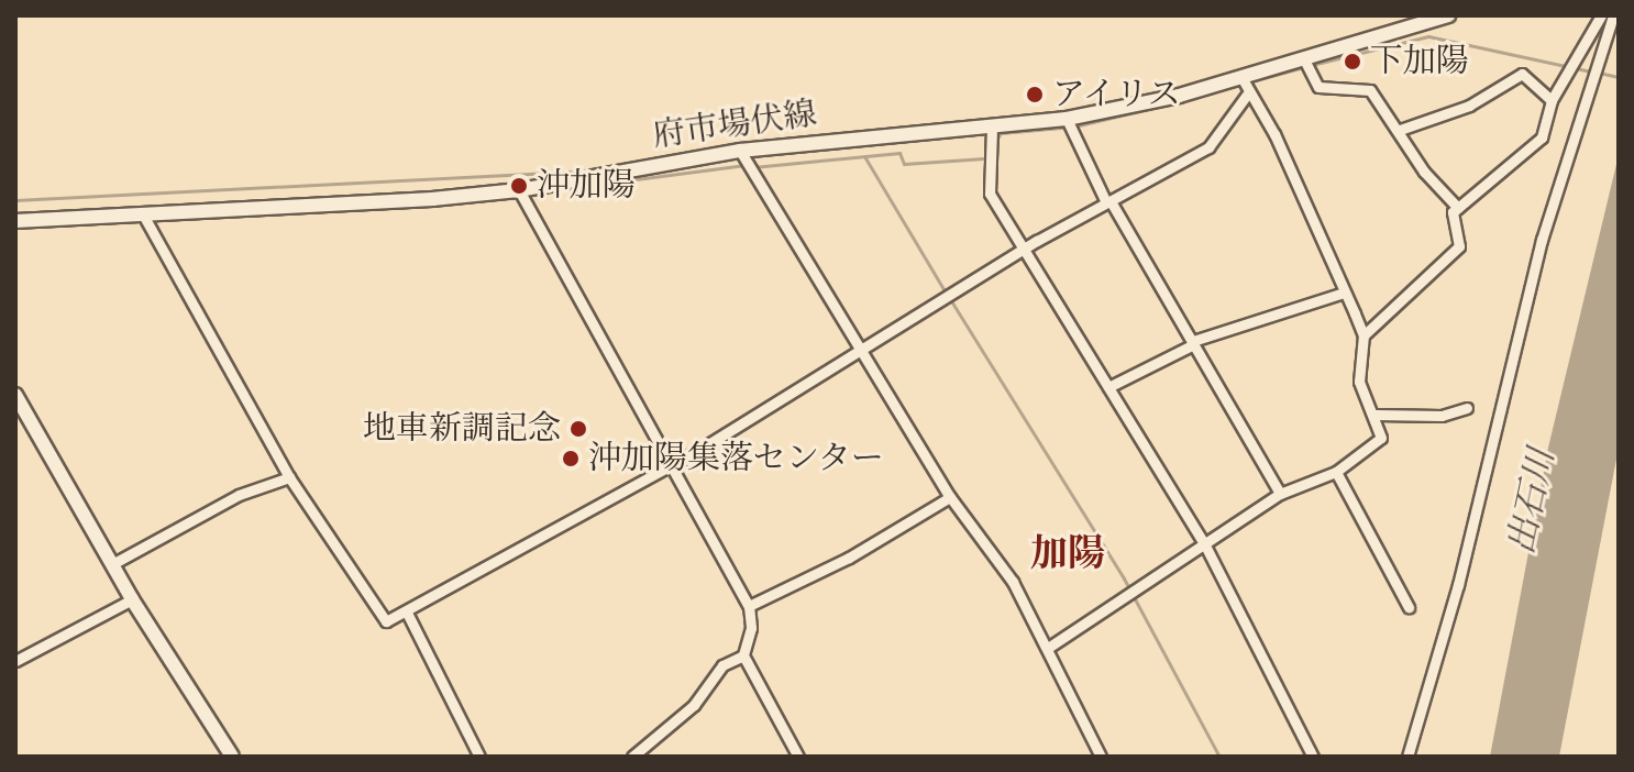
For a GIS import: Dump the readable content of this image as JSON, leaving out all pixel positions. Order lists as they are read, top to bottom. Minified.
{"streets":{"main road":["府市場伏線"]},"districts":["加陽"],"water":["出石川"],"places":["下加陽","アイリス","沖加陽","地車新調記念","沖加陽集落センター"]}
